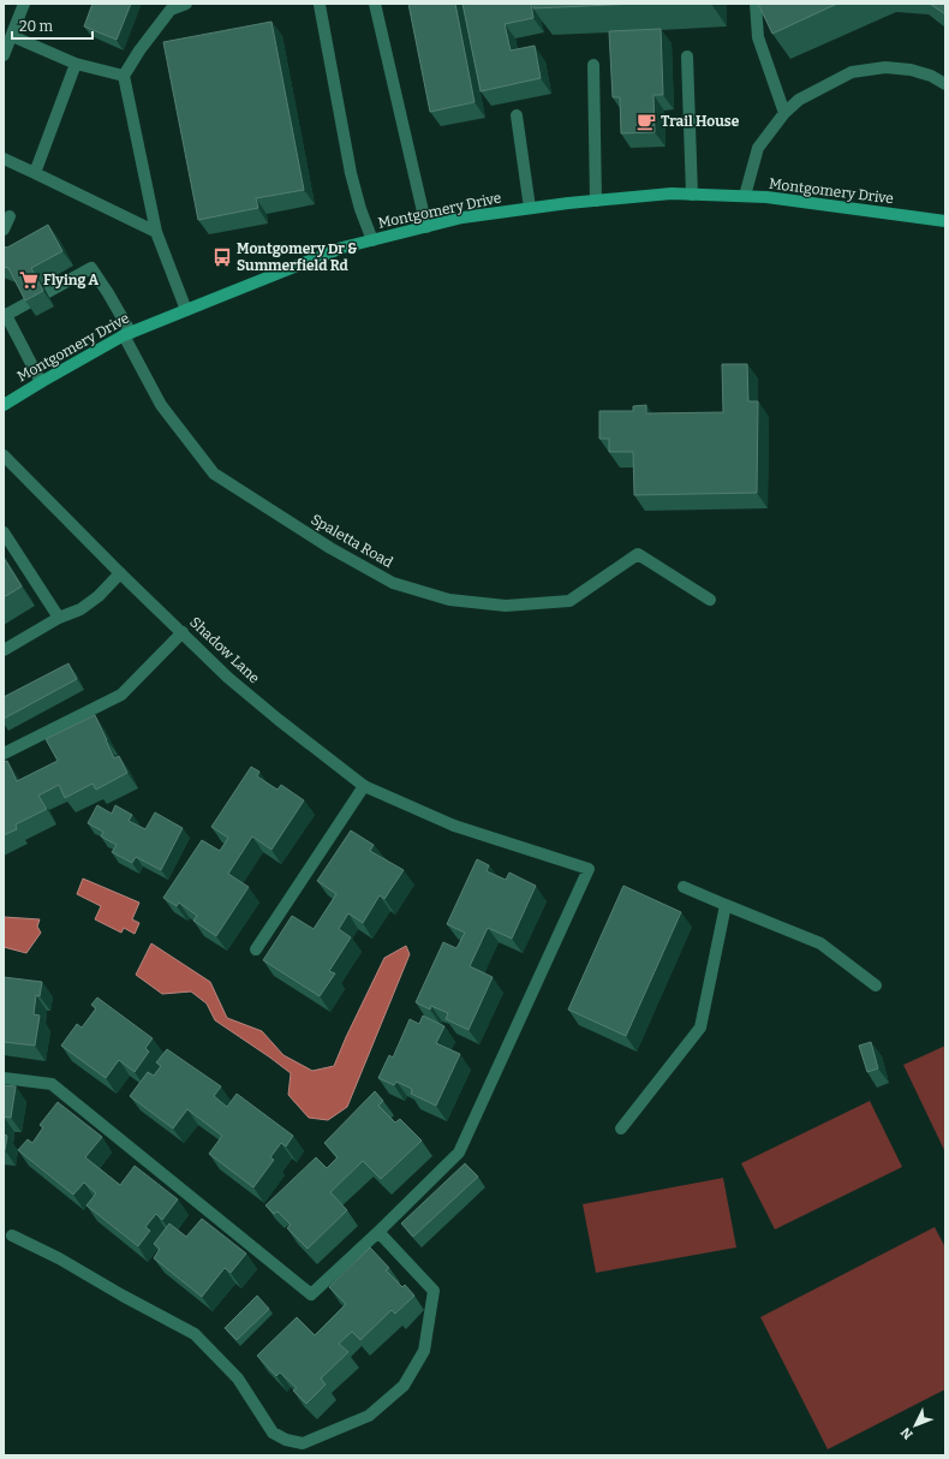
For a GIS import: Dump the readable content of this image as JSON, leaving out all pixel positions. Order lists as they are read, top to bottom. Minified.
{"streets":{"main road":["Montgomery Drive"],"street":["Spaletta Road","Shadow Lane"]},"crossings":[["Montgomery Drive","Spaletta Road"]],"places":{"cafe":["Trail House"],"bus stop":["Montgomery Dr & Summerfield Rd"],"supermarket":["Flying A"]},"scale_bar":"20 m","north":"bottom left"}
